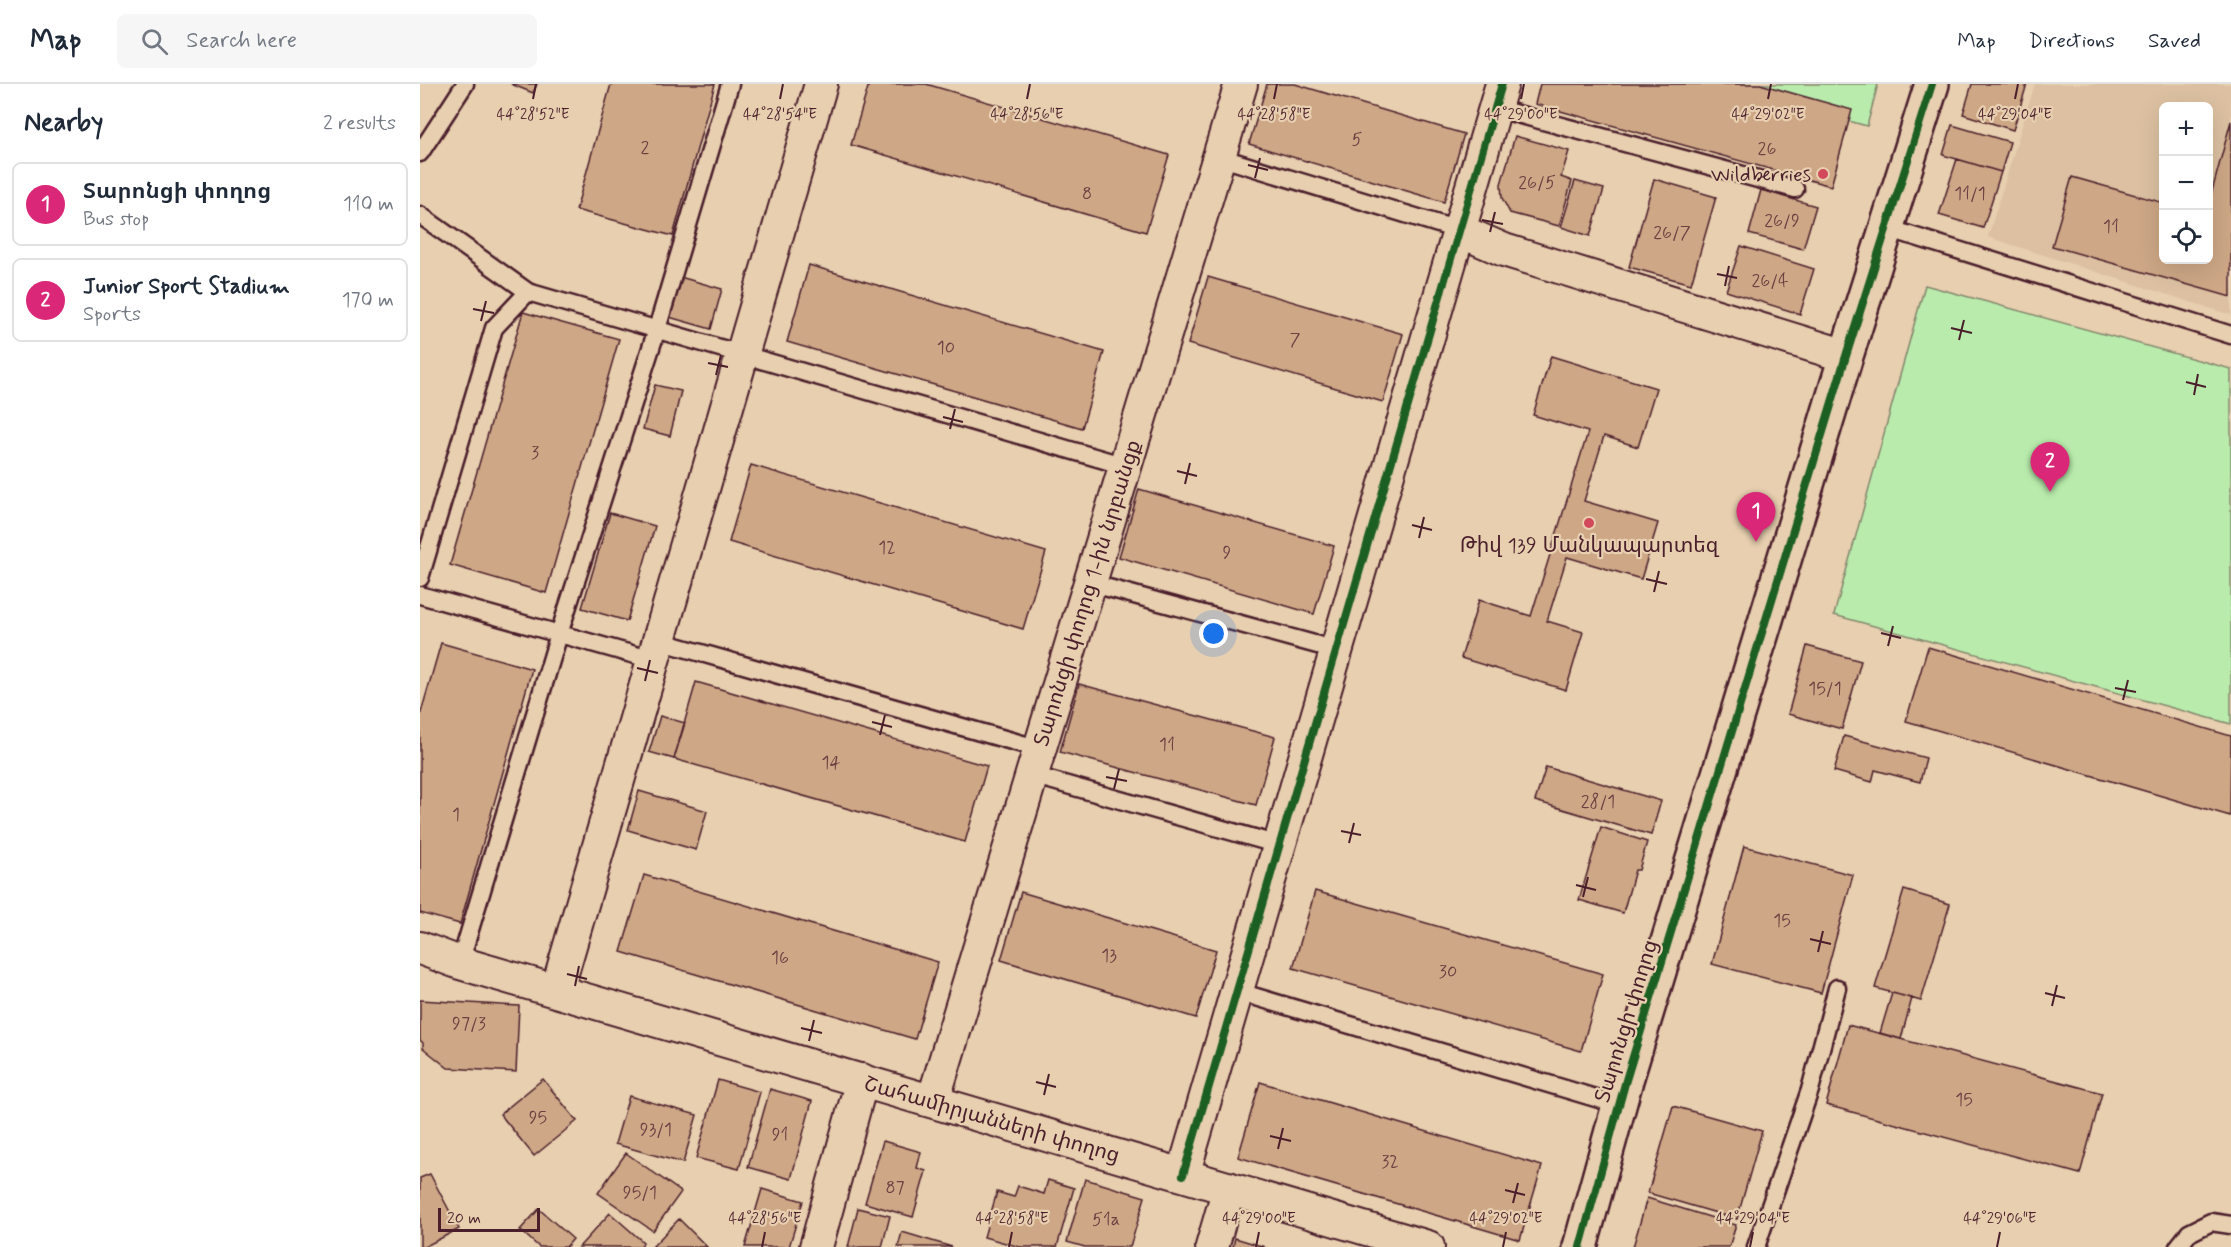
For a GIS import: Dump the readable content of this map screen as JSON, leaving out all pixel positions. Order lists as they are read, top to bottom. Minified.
{"streets":{"street":["Տարոնցի փողոց 1-ին նրբանցք","Տարոնցի փողոց","Շահամիրյանների փողոց"]},"crossings":[["Տարոնցի փողոց 1-ին նրբանցք","Շահամիրյանների փողոց"]],"places":["Wildberries","Թիվ 139 Մանկապարտեզ"],"house_numbers":["5","2","26","26/5","8","11/1","26/9","11","26/7","26/4","7","10","3","12","9","15/1","11","14","28/1","1","15","13","16","30","97/3","15","95","93/1","91","32","87","95/1","51a"],"scale_bar":"20 m","page":{"header":"Map","search":"Search here","nav":["Map","Directions","Saved"],"heading":["Nearby","2 results"],"map_buttons":["+","−"],"list":[{"mark":"1","name":"Տարոնցի փողոց","note":"Bus stop","value":"110 m"},{"mark":"2","name":"Junior Sport Stadium","note":"Sports","value":"170 m"}],"pins":["2","1"],"scale":"20 m"},"coordinates":["44°28'52\"E","44°28'54\"E","44°28'56\"E","44°28'58\"E","44°29'00\"E","44°29'02\"E","44°29'04\"E","44°29'06\"E"]}
